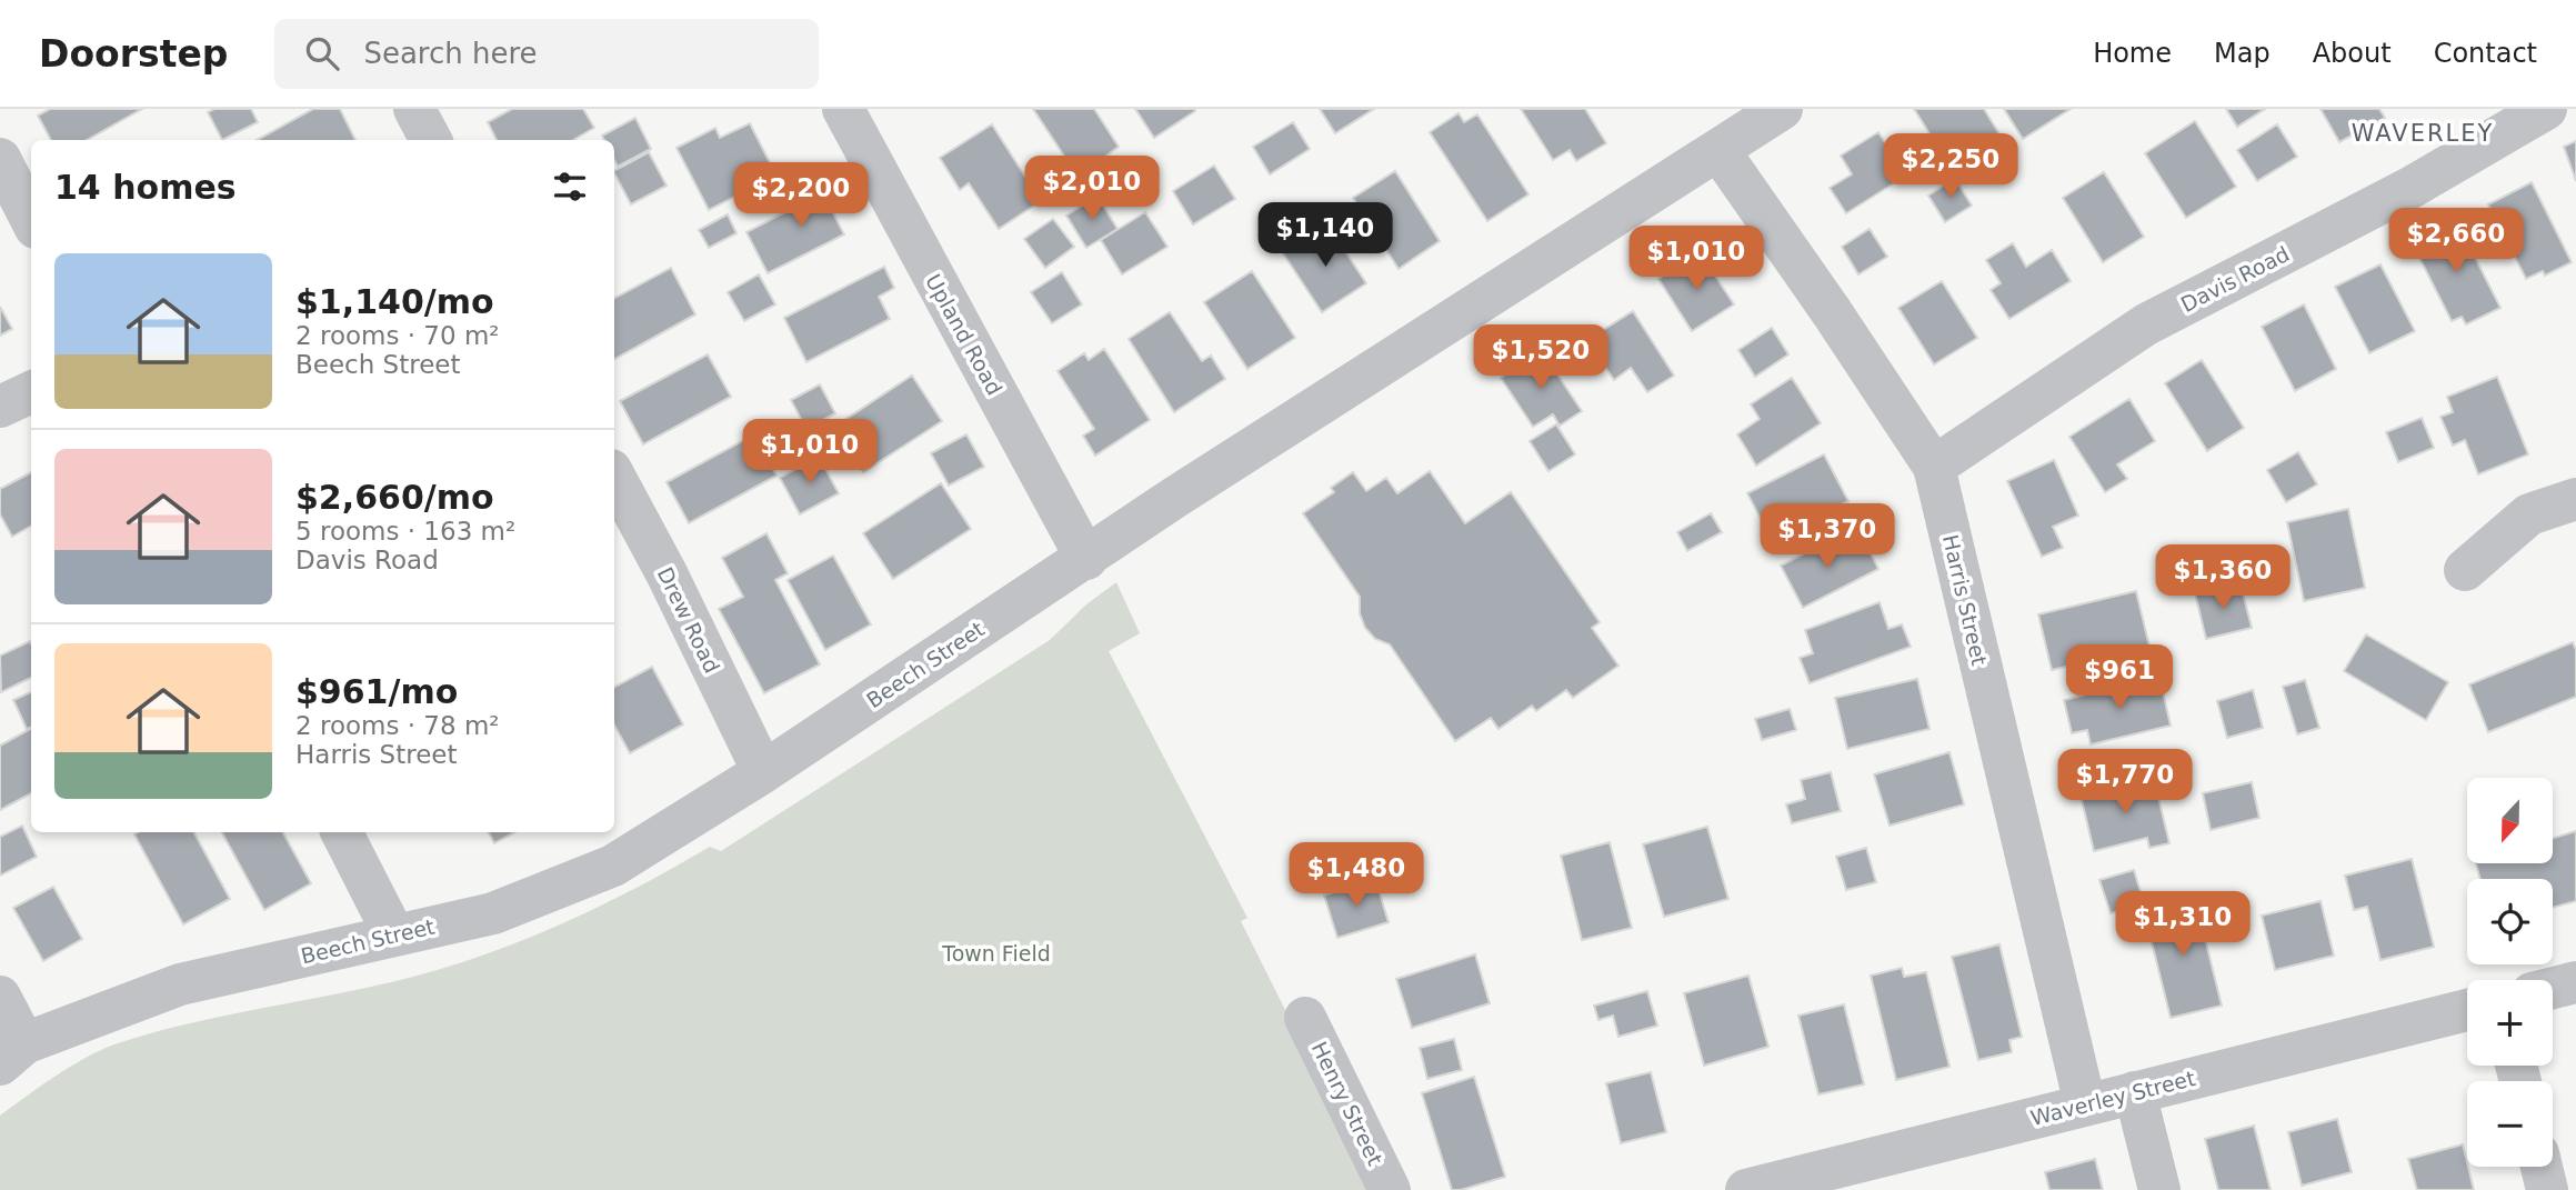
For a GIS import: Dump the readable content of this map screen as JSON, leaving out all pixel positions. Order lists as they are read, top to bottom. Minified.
{"streets":{"street":["Davis Road","Upland Road","Harris Street","Drew Road","Beech Street","Waverley Street","Henry Street"]},"crossings":[["Davis Road","Harris Street"],["Upland Road","Beech Street"],["Harris Street","Beech Street"],["Harris Street","Waverley Street"],["Drew Road","Beech Street"]],"districts":["WAVERLEY"],"parks":["Town Field"],"north":"bottom","page":{"header":"Doorstep","search":"Search here","nav":["Home","Map","About","Contact"],"price":["$2,250","$2,010","$2,200","$1,140","$2,660","$1,010","$1,520","$1,010","$1,370","$1,360","$961","$1,770","$1,480","$1,310"],"heading":"14 homes","list":[{"name":"$1,140/mo","note":"2 rooms · 70 m² · Beech Street"},{"name":"$2,660/mo","note":"5 rooms · 163 m² · Davis Road"},{"name":"$961/mo","note":"2 rooms · 78 m² · Harris Street"}],"map_buttons":["+","−"]}}
